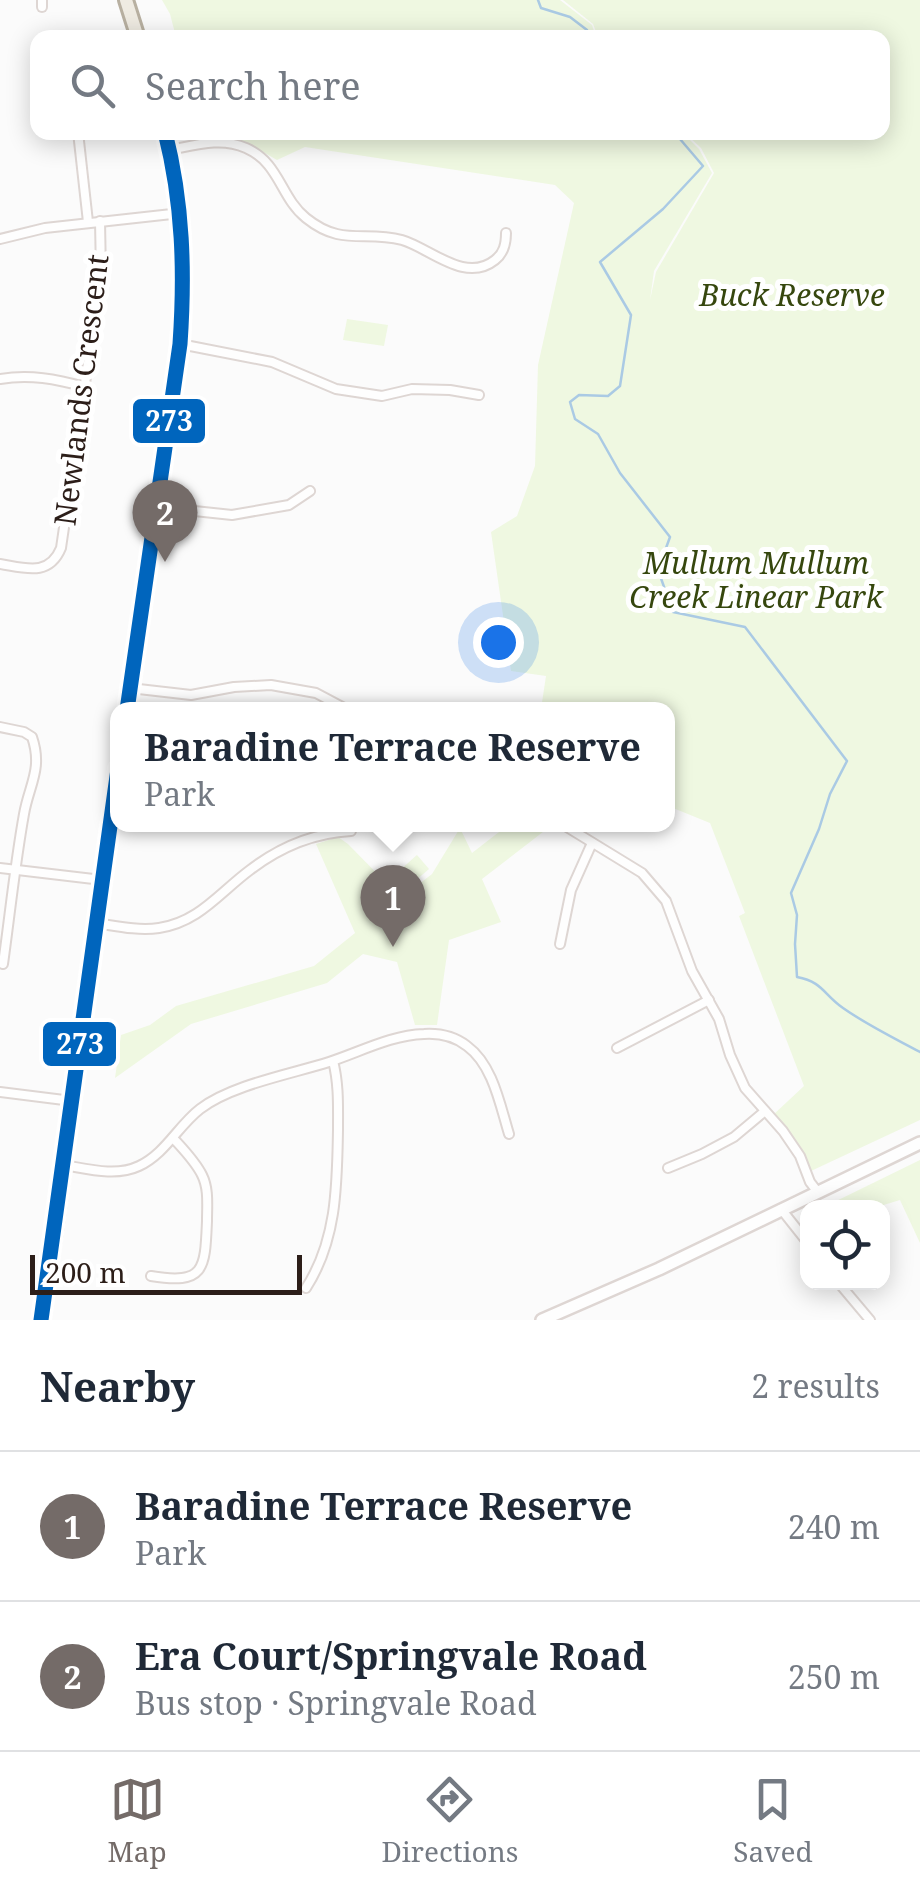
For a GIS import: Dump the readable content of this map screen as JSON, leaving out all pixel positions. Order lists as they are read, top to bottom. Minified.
{"streets":{"street":["Newlands Crescent"]},"parks":["Buck Reserve","Mullum Mullum Creek Linear Park"],"lines":["transit line 273"],"scale_bar":"200 m","page":{"search":"Search here","pins":["2","1"],"popup":["Baradine Terrace Reserve","Park"],"scale":"200 m","heading":["Nearby","2 results"],"list":[{"mark":"1","name":"Baradine Terrace Reserve","note":"Park","value":"240 m"},{"mark":"2","name":"Era Court/Springvale Road","note":"Bus stop · Springvale Road","value":"250 m"}],"nav":["Map","Directions","Saved"]}}
